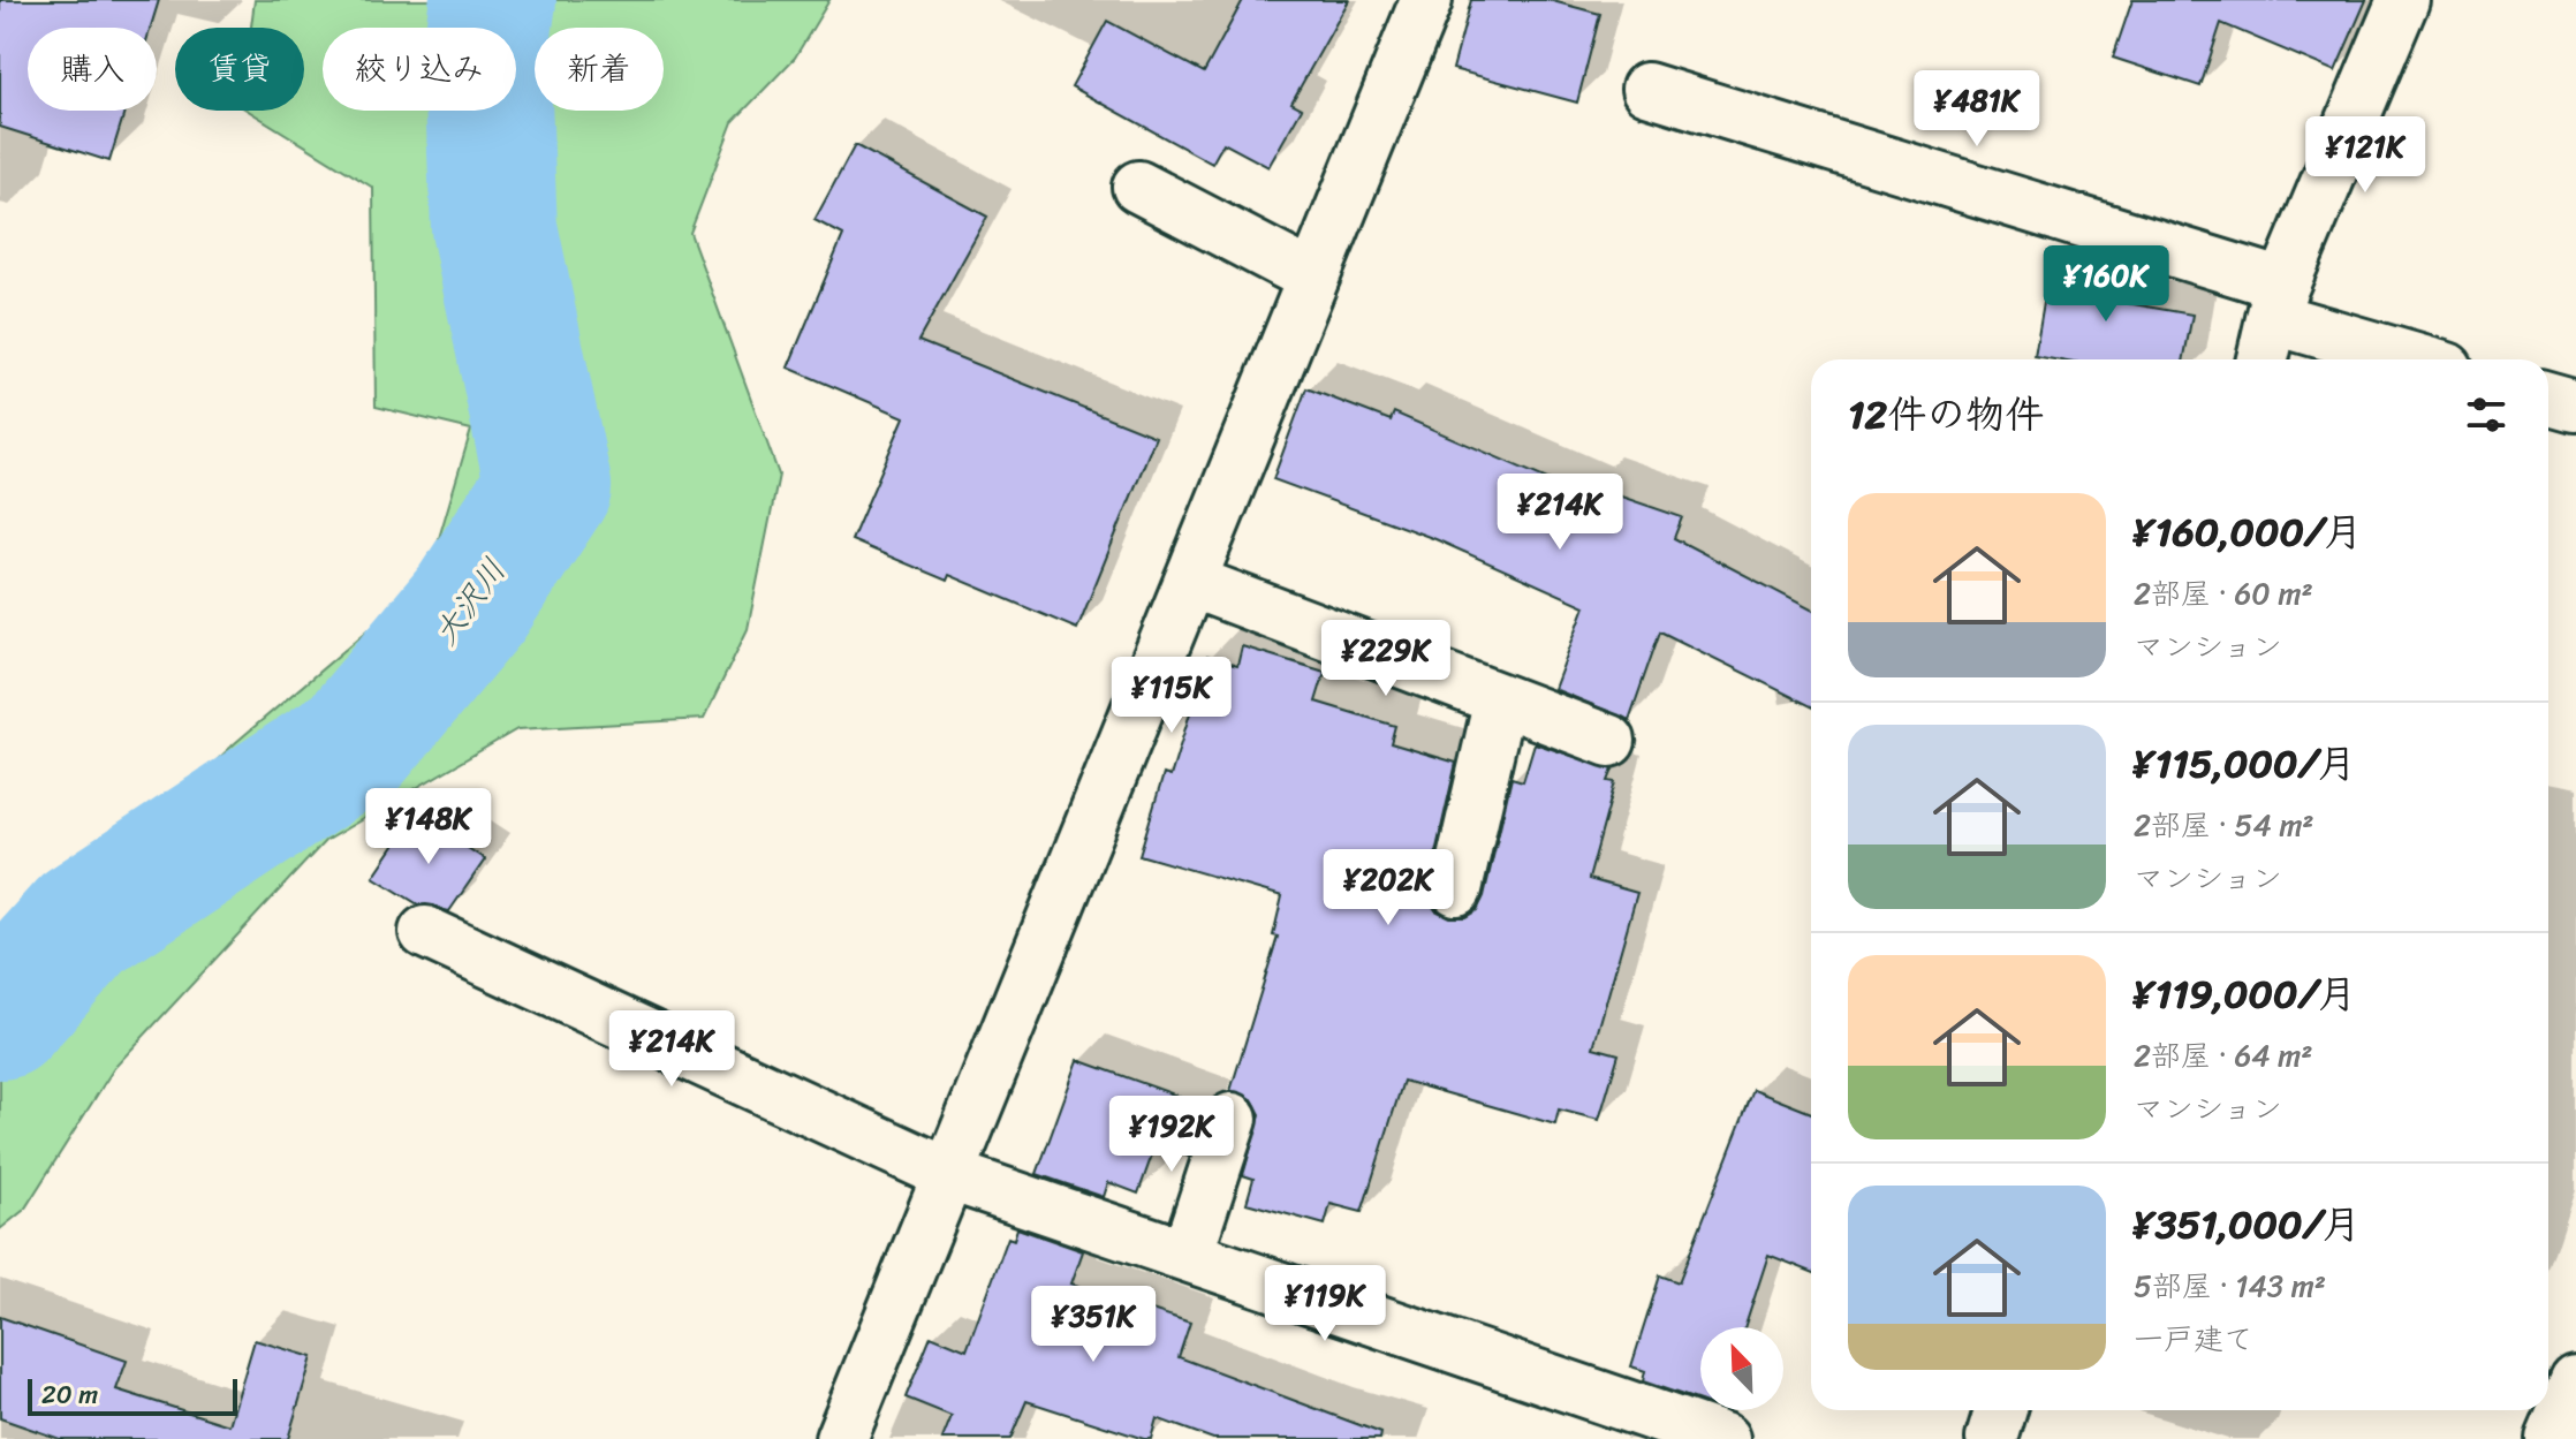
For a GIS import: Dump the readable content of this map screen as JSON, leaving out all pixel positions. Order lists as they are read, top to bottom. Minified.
{"water":["大沢川"],"scale_bar":"20 m","north":"top left","page":{"chip":["購入","賃貸","絞り込み","新着"],"price":["¥481K","¥121K","¥160K","¥214K","¥229K","¥115K","¥148K","¥202K","¥214K","¥192K","¥119K","¥351K"],"heading":"12件の物件","list":[{"name":"¥160,000/月","note":"2部屋 · 60 m² · マンション"},{"name":"¥115,000/月","note":"2部屋 · 54 m² · マンション"},{"name":"¥119,000/月","note":"2部屋 · 64 m² · マンション"},{"name":"¥351,000/月","note":"5部屋 · 143 m² · 一戸建て"}],"scale":"20 m"}}
